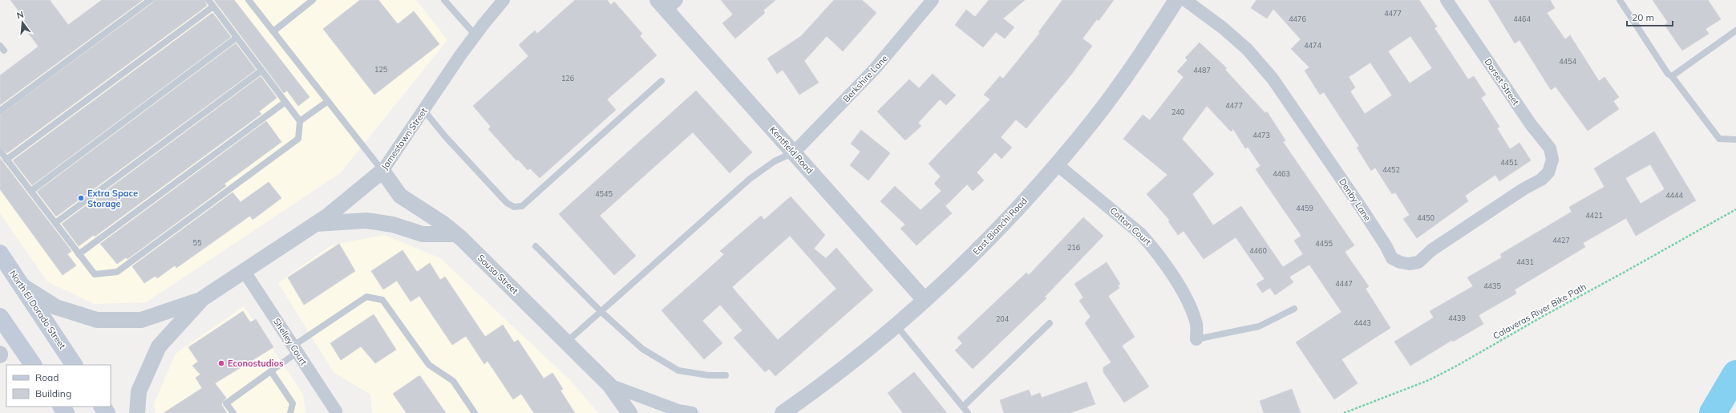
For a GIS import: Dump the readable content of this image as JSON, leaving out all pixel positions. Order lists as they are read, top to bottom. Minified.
{"streets":{"main road":["North El Dorado Street"],"street":["Berkshire Lane","Dorset Street","Jamestown Street","Kentfield Road","Denby Lane","East Bianchi Road","Cotton Court","Sousa Street","Shelley Court"],"path":["Calaveras River Bike Path"]},"crossings":[["Berkshire Lane","Kentfield Road"],["Dorset Street","Denby Lane"],["Jamestown Street","Sousa Street"],["Jamestown Street","Shelley Court"],["Kentfield Road","East Bianchi Road"],["East Bianchi Road","Cotton Court"]],"places":["Extra Space Storage","Econostudios"],"house_numbers":["4477","4476","4464","4474","4454","125","4487","126","4477","240","4473","4451","4452","4463","4545","4444","4459","4421","4450","4427","55","4455","216","4460","4431","4447","4435","4439","204","4443"],"legend":["Road","Building"],"scale_bar":"20 m","north":"top"}
